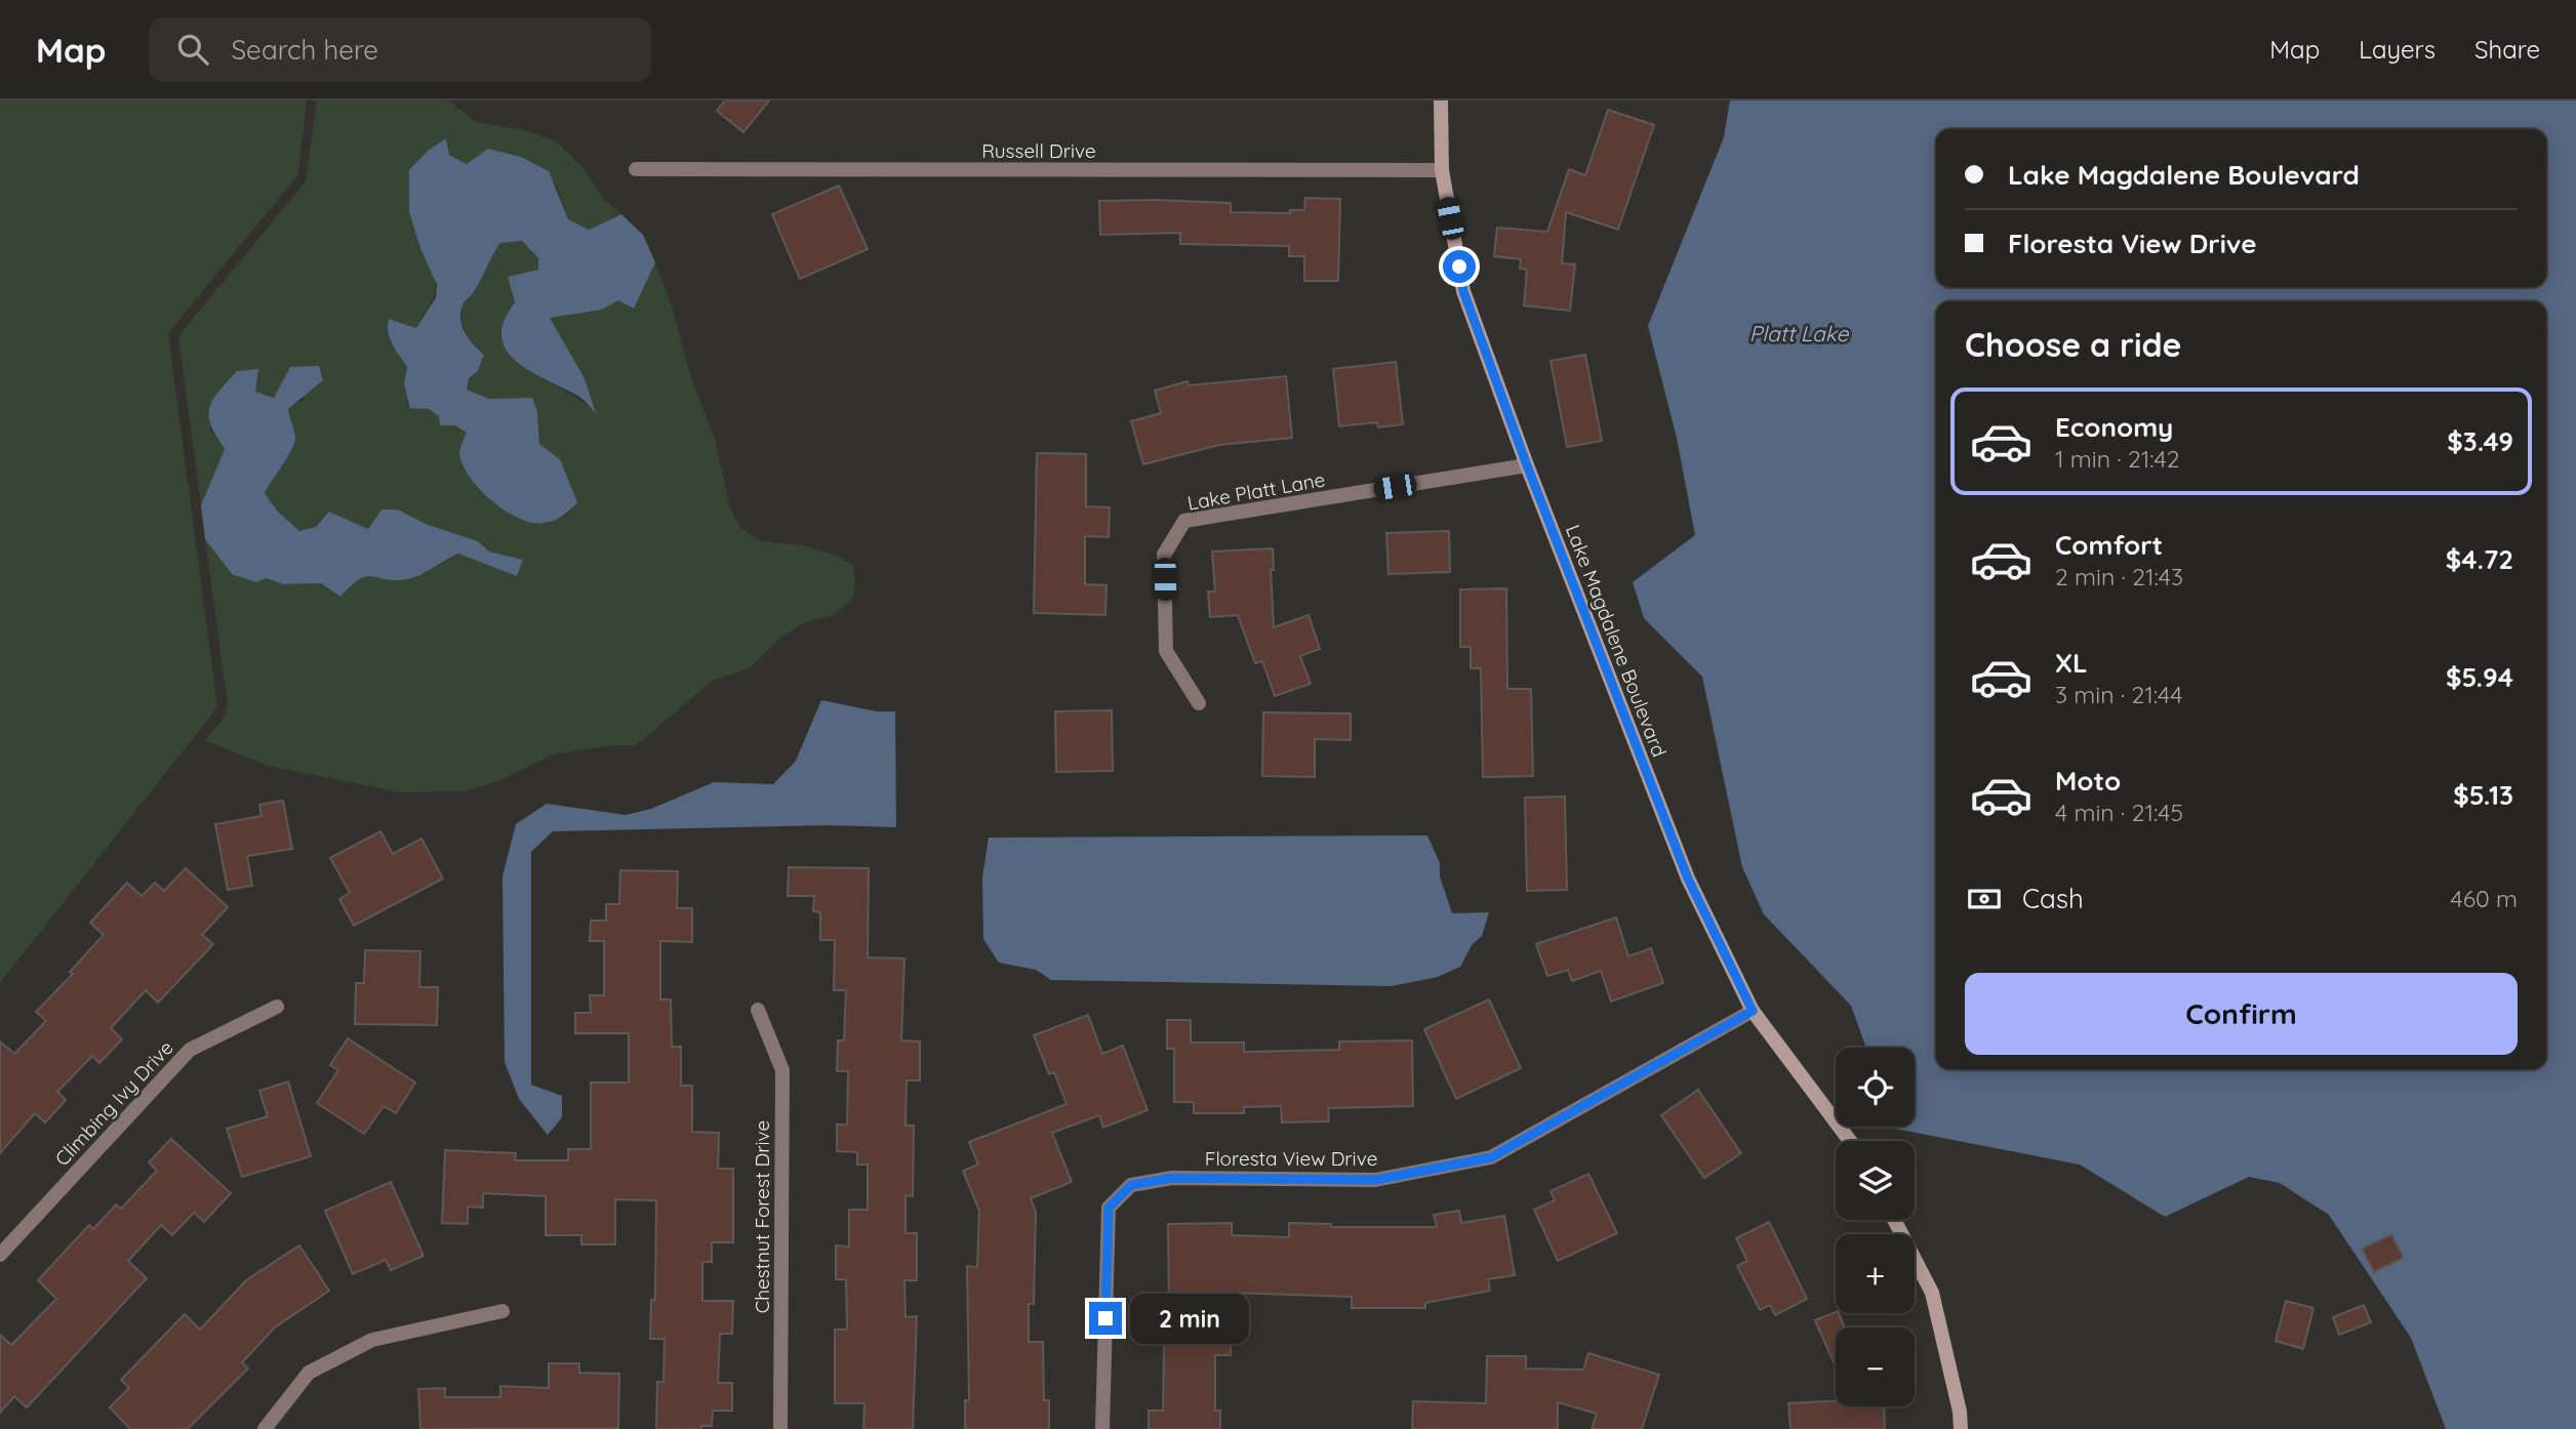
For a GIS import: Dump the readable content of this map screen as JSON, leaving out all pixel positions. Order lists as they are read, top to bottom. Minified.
{"streets":{"street":["Russell Drive","Lake Platt Lane","Lake Magdalene Boulevard","Climbing Ivy Drive","Floresta View Drive","Chestnut Forest Drive"]},"crossings":[["Russell Drive","Lake Magdalene Boulevard"],["Lake Platt Lane","Lake Magdalene Boulevard"],["Lake Magdalene Boulevard","Floresta View Drive"]],"water":["Platt Lake"],"page":{"header":"Map","search":"Search here","nav":["Map","Layers","Share"],"banner":["Lake Magdalene Boulevard","Floresta View Drive"],"heading":"Choose a ride","list":[{"name":"Economy","note":"1 min · 21:42","value":"$3.49"},{"name":"Comfort","note":"2 min · 21:43","value":"$4.72"},{"name":"XL","note":"3 min · 21:44","value":"$5.94"},{"name":"Moto","note":"4 min · 21:45","value":"$5.13"}],"pay":["Cash","460 m"],"buttons":"Confirm","map_buttons":["+","−"],"bubble":"2 min"}}
